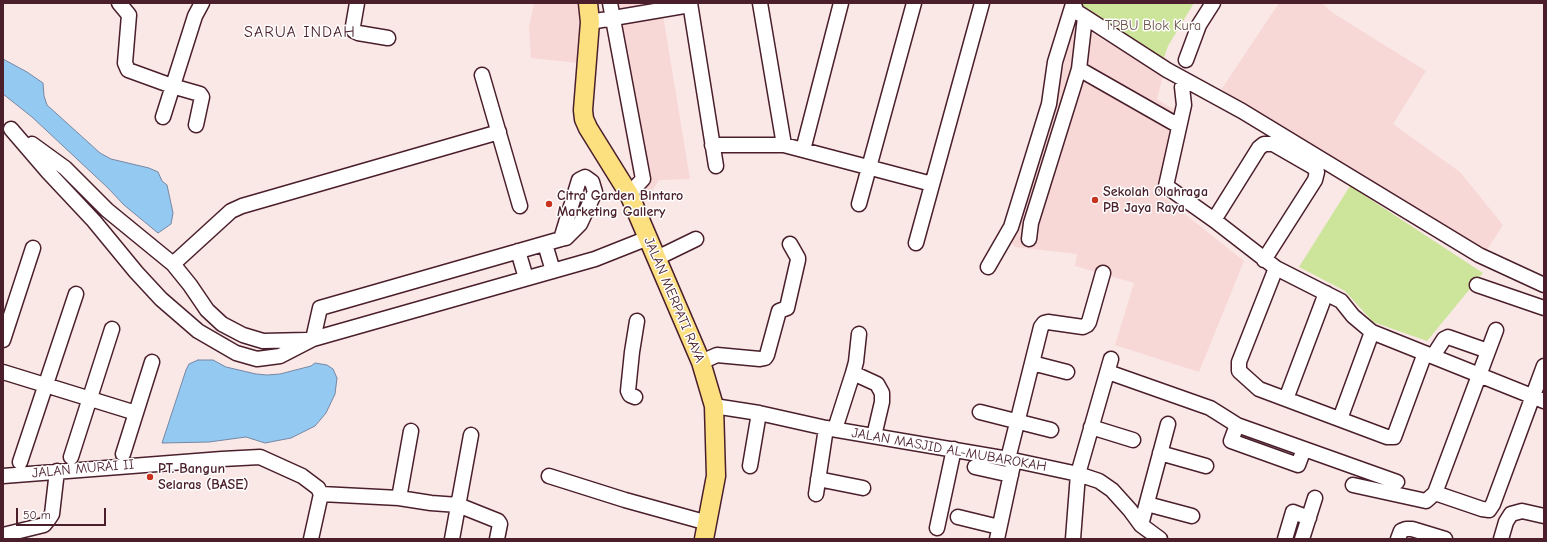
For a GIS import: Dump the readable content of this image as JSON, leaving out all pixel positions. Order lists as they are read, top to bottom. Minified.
{"streets":{"main road":["JALAN MERPATI RAYA"],"street":["JALAN MASJID AL-MUBAROKAH","JALAN MURAI II"]},"crossings":[["JALAN MERPATI RAYA","JALAN MASJID AL-MUBAROKAH"]],"districts":["SARUA INDAH"],"parks":["TPBU Blok Kura"],"places":["Sekolah Olahraga PB Jaya Raya","Citra Garden Bintaro Marketing Gallery","PT. Bangun Selaras (BASE)"],"scale_bar":"50 m"}
